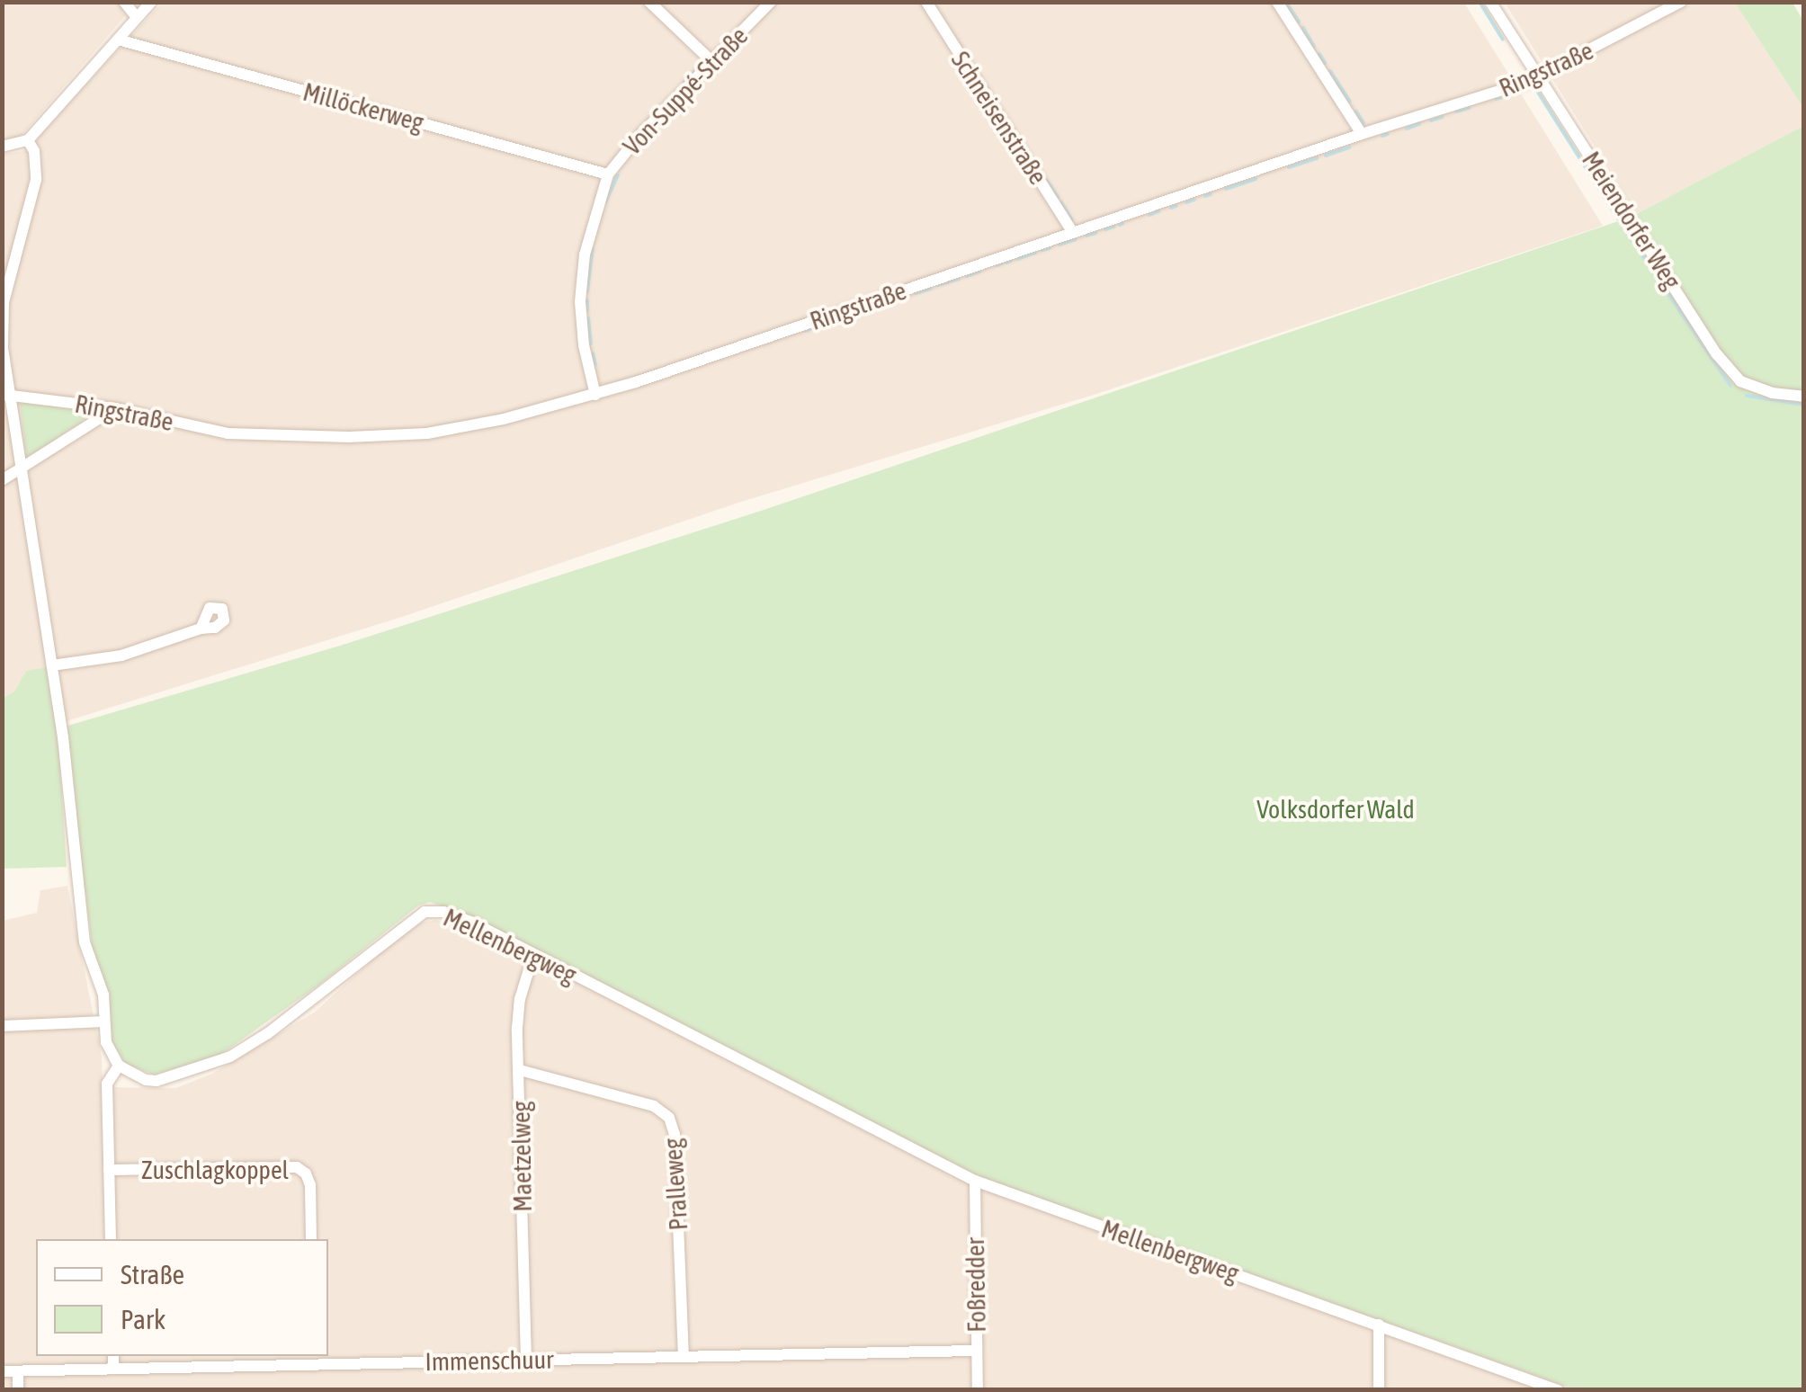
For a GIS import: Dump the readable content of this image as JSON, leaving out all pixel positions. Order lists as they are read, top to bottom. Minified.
{"streets":{"street":["Ringstraße","Von-Suppé-Straße","Millöckerweg","Schneisenstraße","Meiendorfer Weg","Mellenbergweg","Maetzelweg","Zuschlagkoppel","Pralleweg","Foßredder","Immenschuur"]},"crossings":[["Ringstraße","Von-Suppé-Straße"],["Ringstraße","Schneisenstraße"],["Ringstraße","Meiendorfer Weg"],["Von-Suppé-Straße","Millöckerweg"],["Mellenbergweg","Maetzelweg"],["Mellenbergweg","Foßredder"],["Maetzelweg","Pralleweg"],["Maetzelweg","Immenschuur"],["Pralleweg","Immenschuur"],["Foßredder","Immenschuur"]],"parks":["Volksdorfer Wald"],"legend":["Straße","Park"]}
